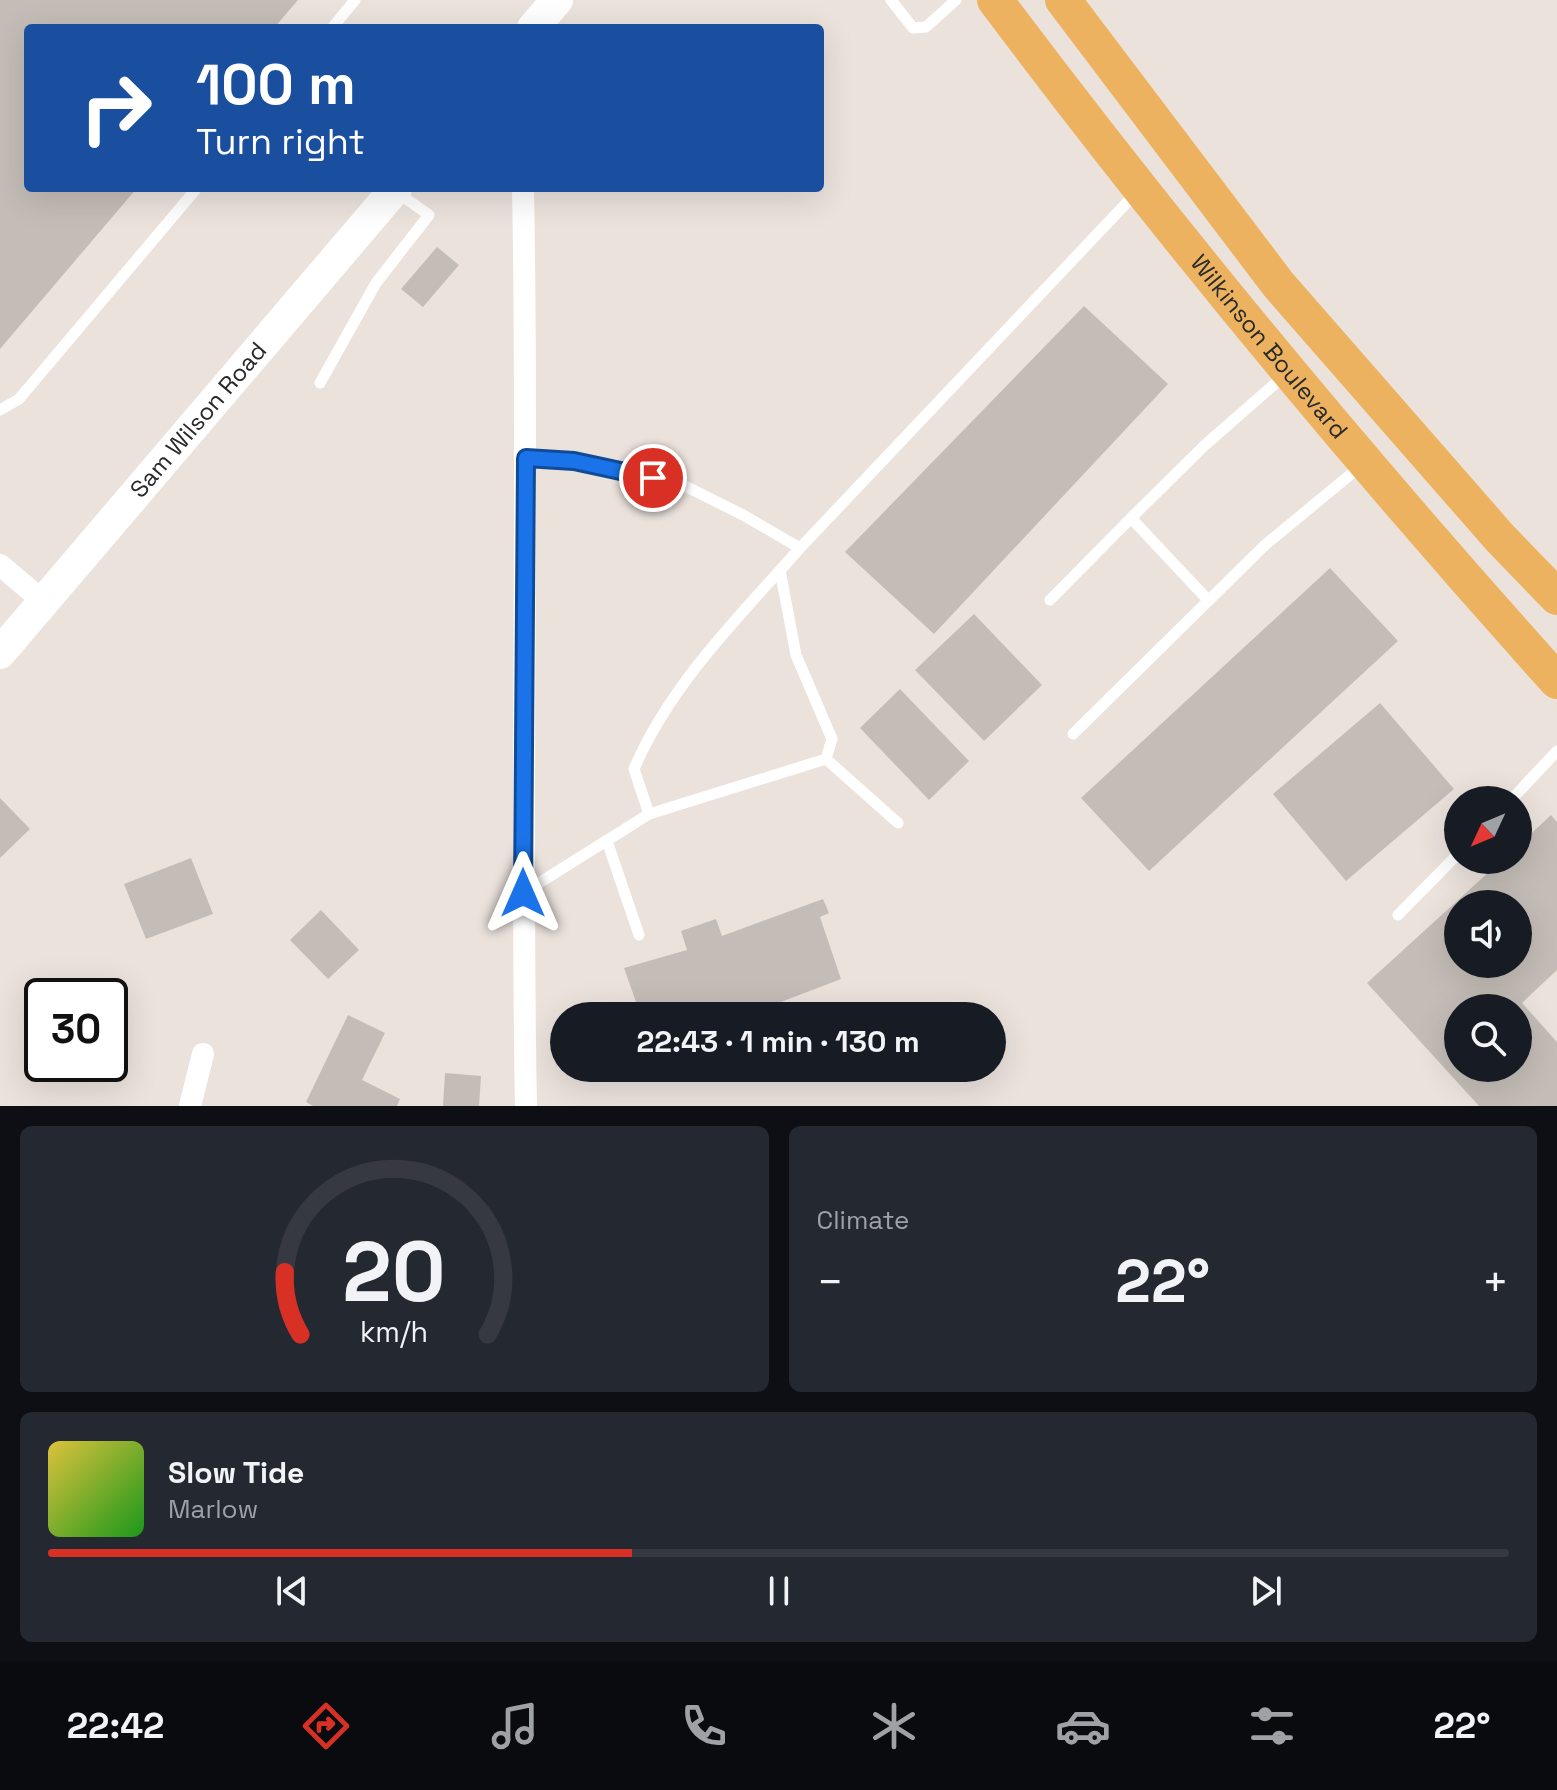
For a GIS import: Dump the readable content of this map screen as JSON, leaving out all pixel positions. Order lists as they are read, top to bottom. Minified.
{"streets":{"main road":["Wilkinson Boulevard"],"street":["Sam Wilson Road"]},"north":"bottom left","page":{"turn":["100 m","Turn right"],"limit":"30","trip":"22:43 · 1 min · 130 m","tile":"Climate","heat":["−","22°","+"],"song":["Slow Tide","Marlow"],"tabs":["22:42","22°"],"gauge":["20","km/h"]}}
